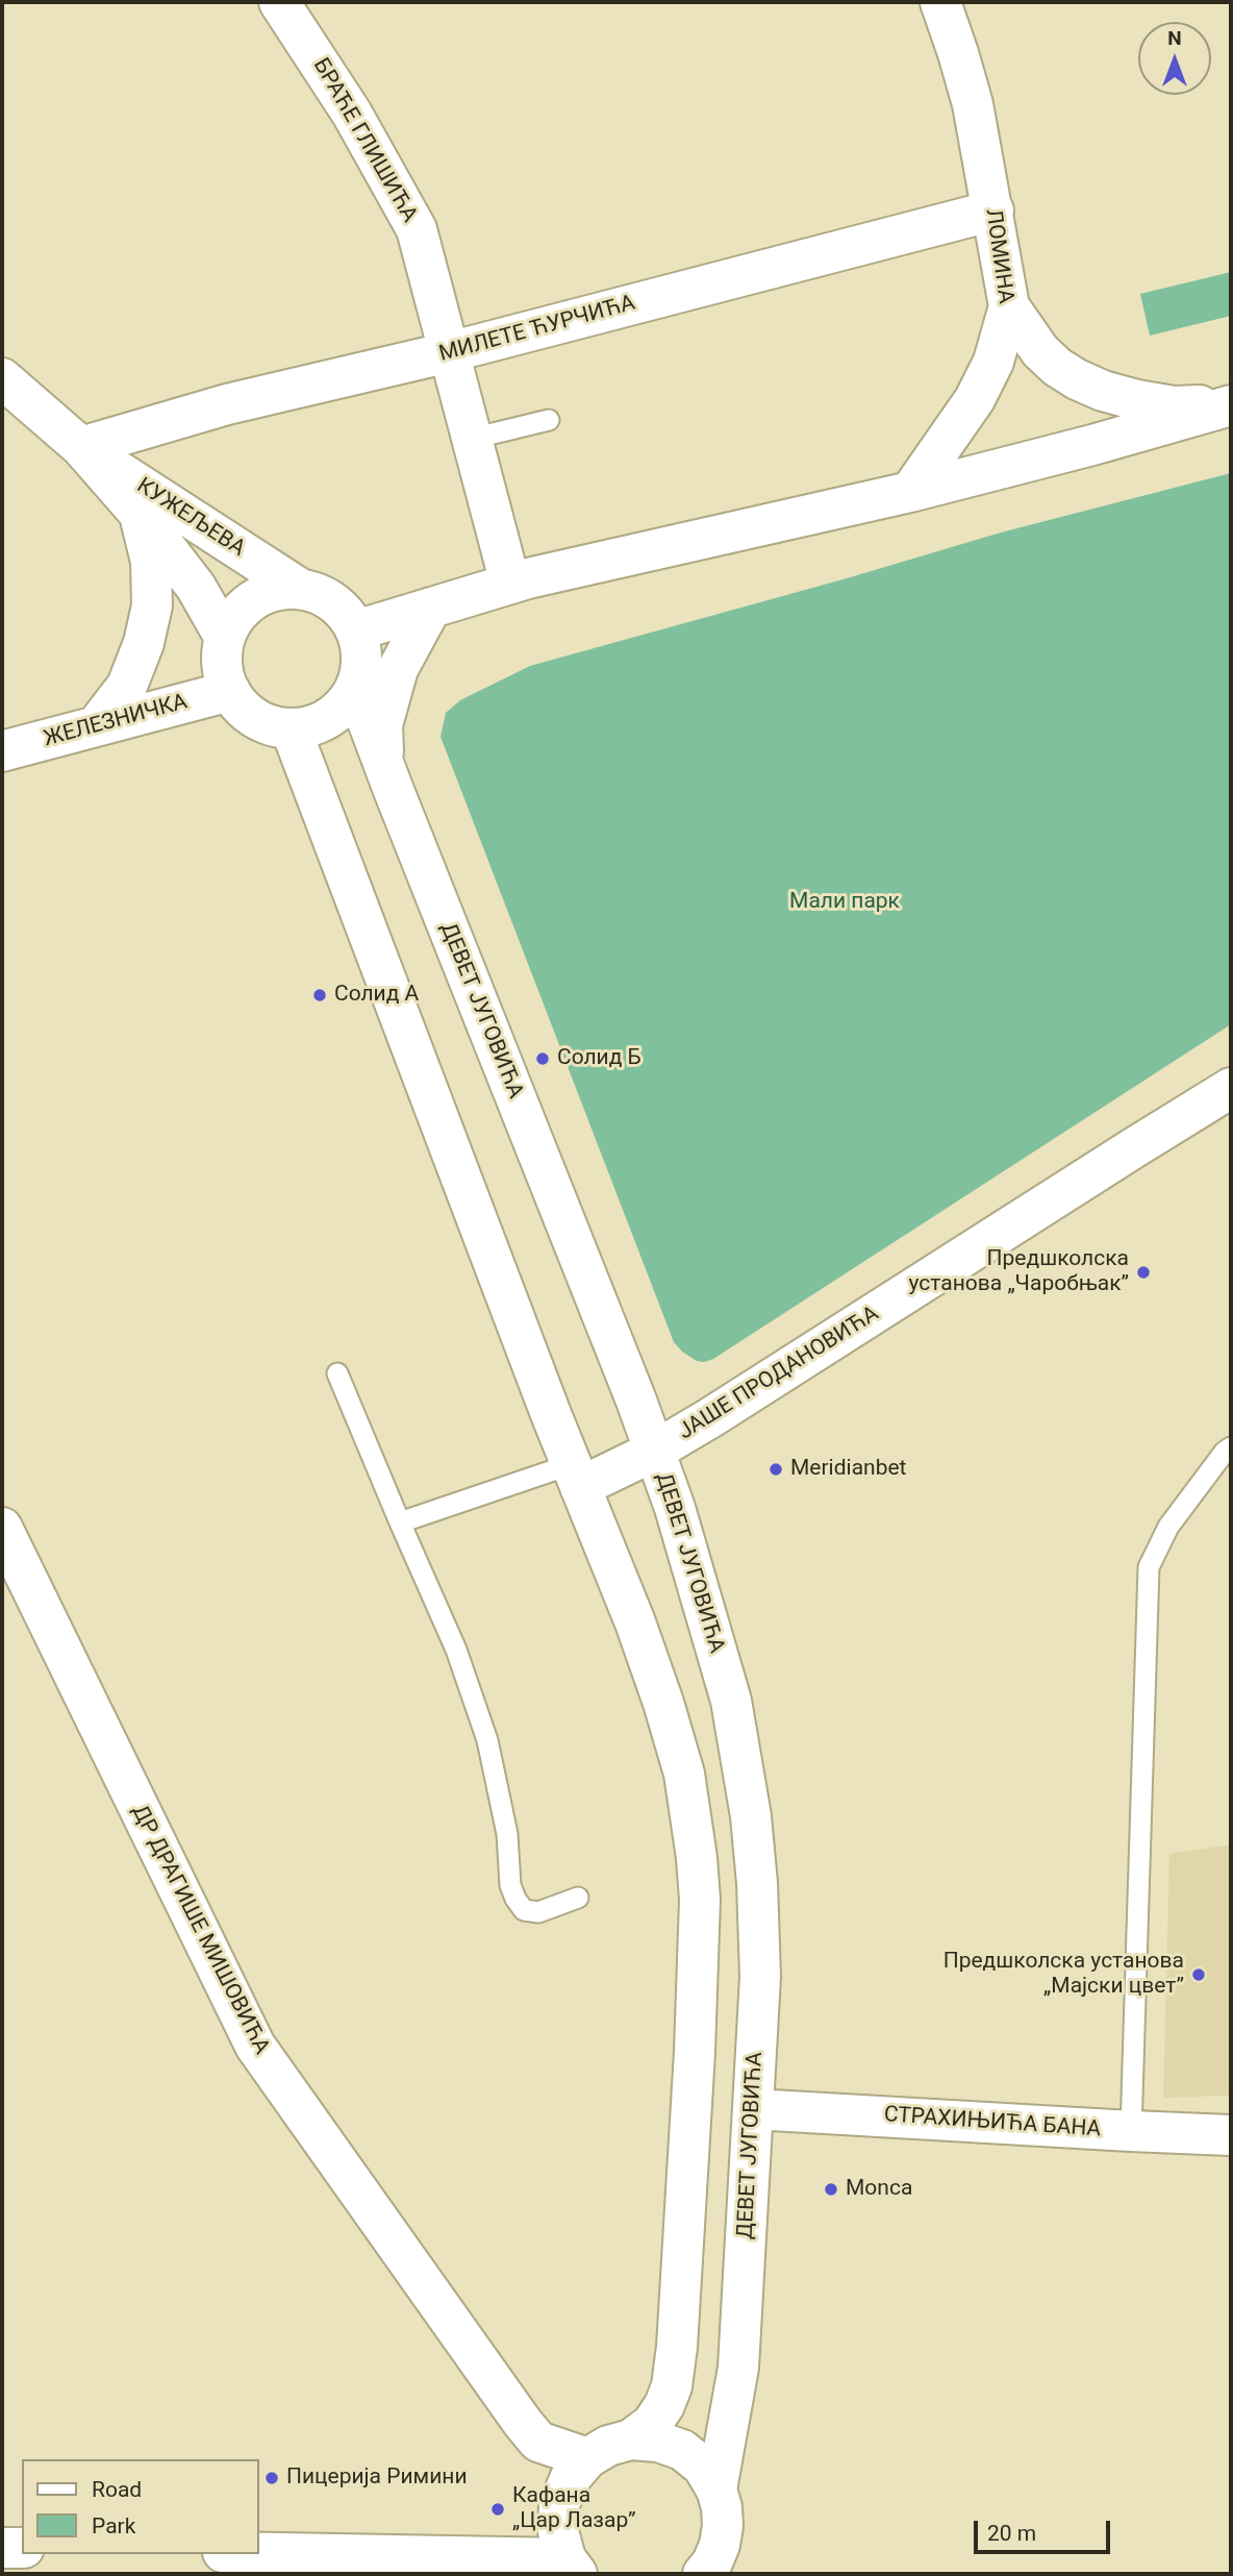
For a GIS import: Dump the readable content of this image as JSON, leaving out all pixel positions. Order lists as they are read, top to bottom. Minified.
{"streets":{"street":["БРАЋЕ ГЛИШИЋА","ЛОМИНА","МИЛЕТЕ ЋУРЧИЋА","КУЖЕЉЕВА","ЖЕЛЕЗНИЧКА","ДЕВЕТ ЈУГОВИЋА","ЈАШЕ ПРОДАНОВИЋА","ДР ДРАГИШЕ МИШОВИЋА","СТРАХИЊИЋА БАНА"]},"crossings":[["БРАЋЕ ГЛИШИЋА","МИЛЕТЕ ЋУРЧИЋА"],["ЛОМИНА","МИЛЕТЕ ЋУРЧИЋА"],["МИЛЕТЕ ЋУРЧИЋА","КУЖЕЉЕВА"],["КУЖЕЉЕВА","ЖЕЛЕЗНИЧКА"],["КУЖЕЉЕВА","ДЕВЕТ ЈУГОВИЋА"],["ЖЕЛЕЗНИЧКА","ДЕВЕТ ЈУГОВИЋА"],["ДЕВЕТ ЈУГОВИЋА","ЈАШЕ ПРОДАНОВИЋА"],["ДЕВЕТ ЈУГОВИЋА","СТРАХИЊИЋА БАНА"]],"parks":["Мали парк"],"places":["Солид А","Солид Б","Предшколска установа „Чаробњак”","Meridianbet","Предшколска установа „Мајски цвет”","Monca","Пицерија Римини","Кафана „Цар Лазар”"],"legend":["Road","Park"],"scale_bar":"20 m","north":"top"}
